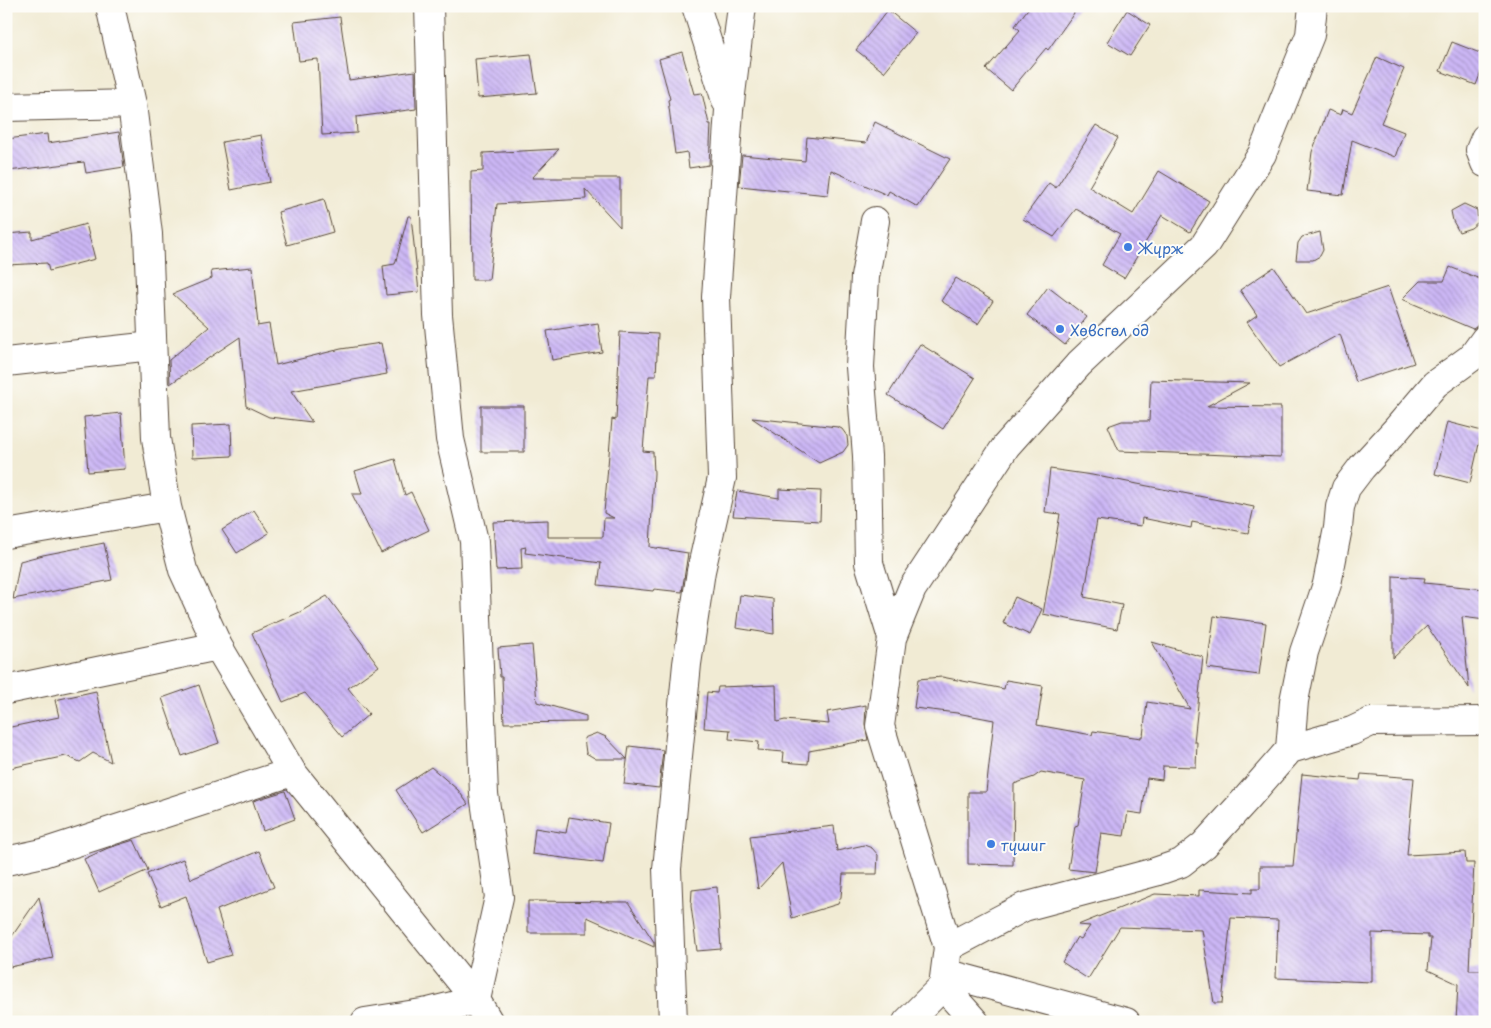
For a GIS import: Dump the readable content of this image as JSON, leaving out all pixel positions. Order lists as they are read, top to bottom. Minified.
{"places":["Жүрж","Хөвсгөл од","түшиг"]}
